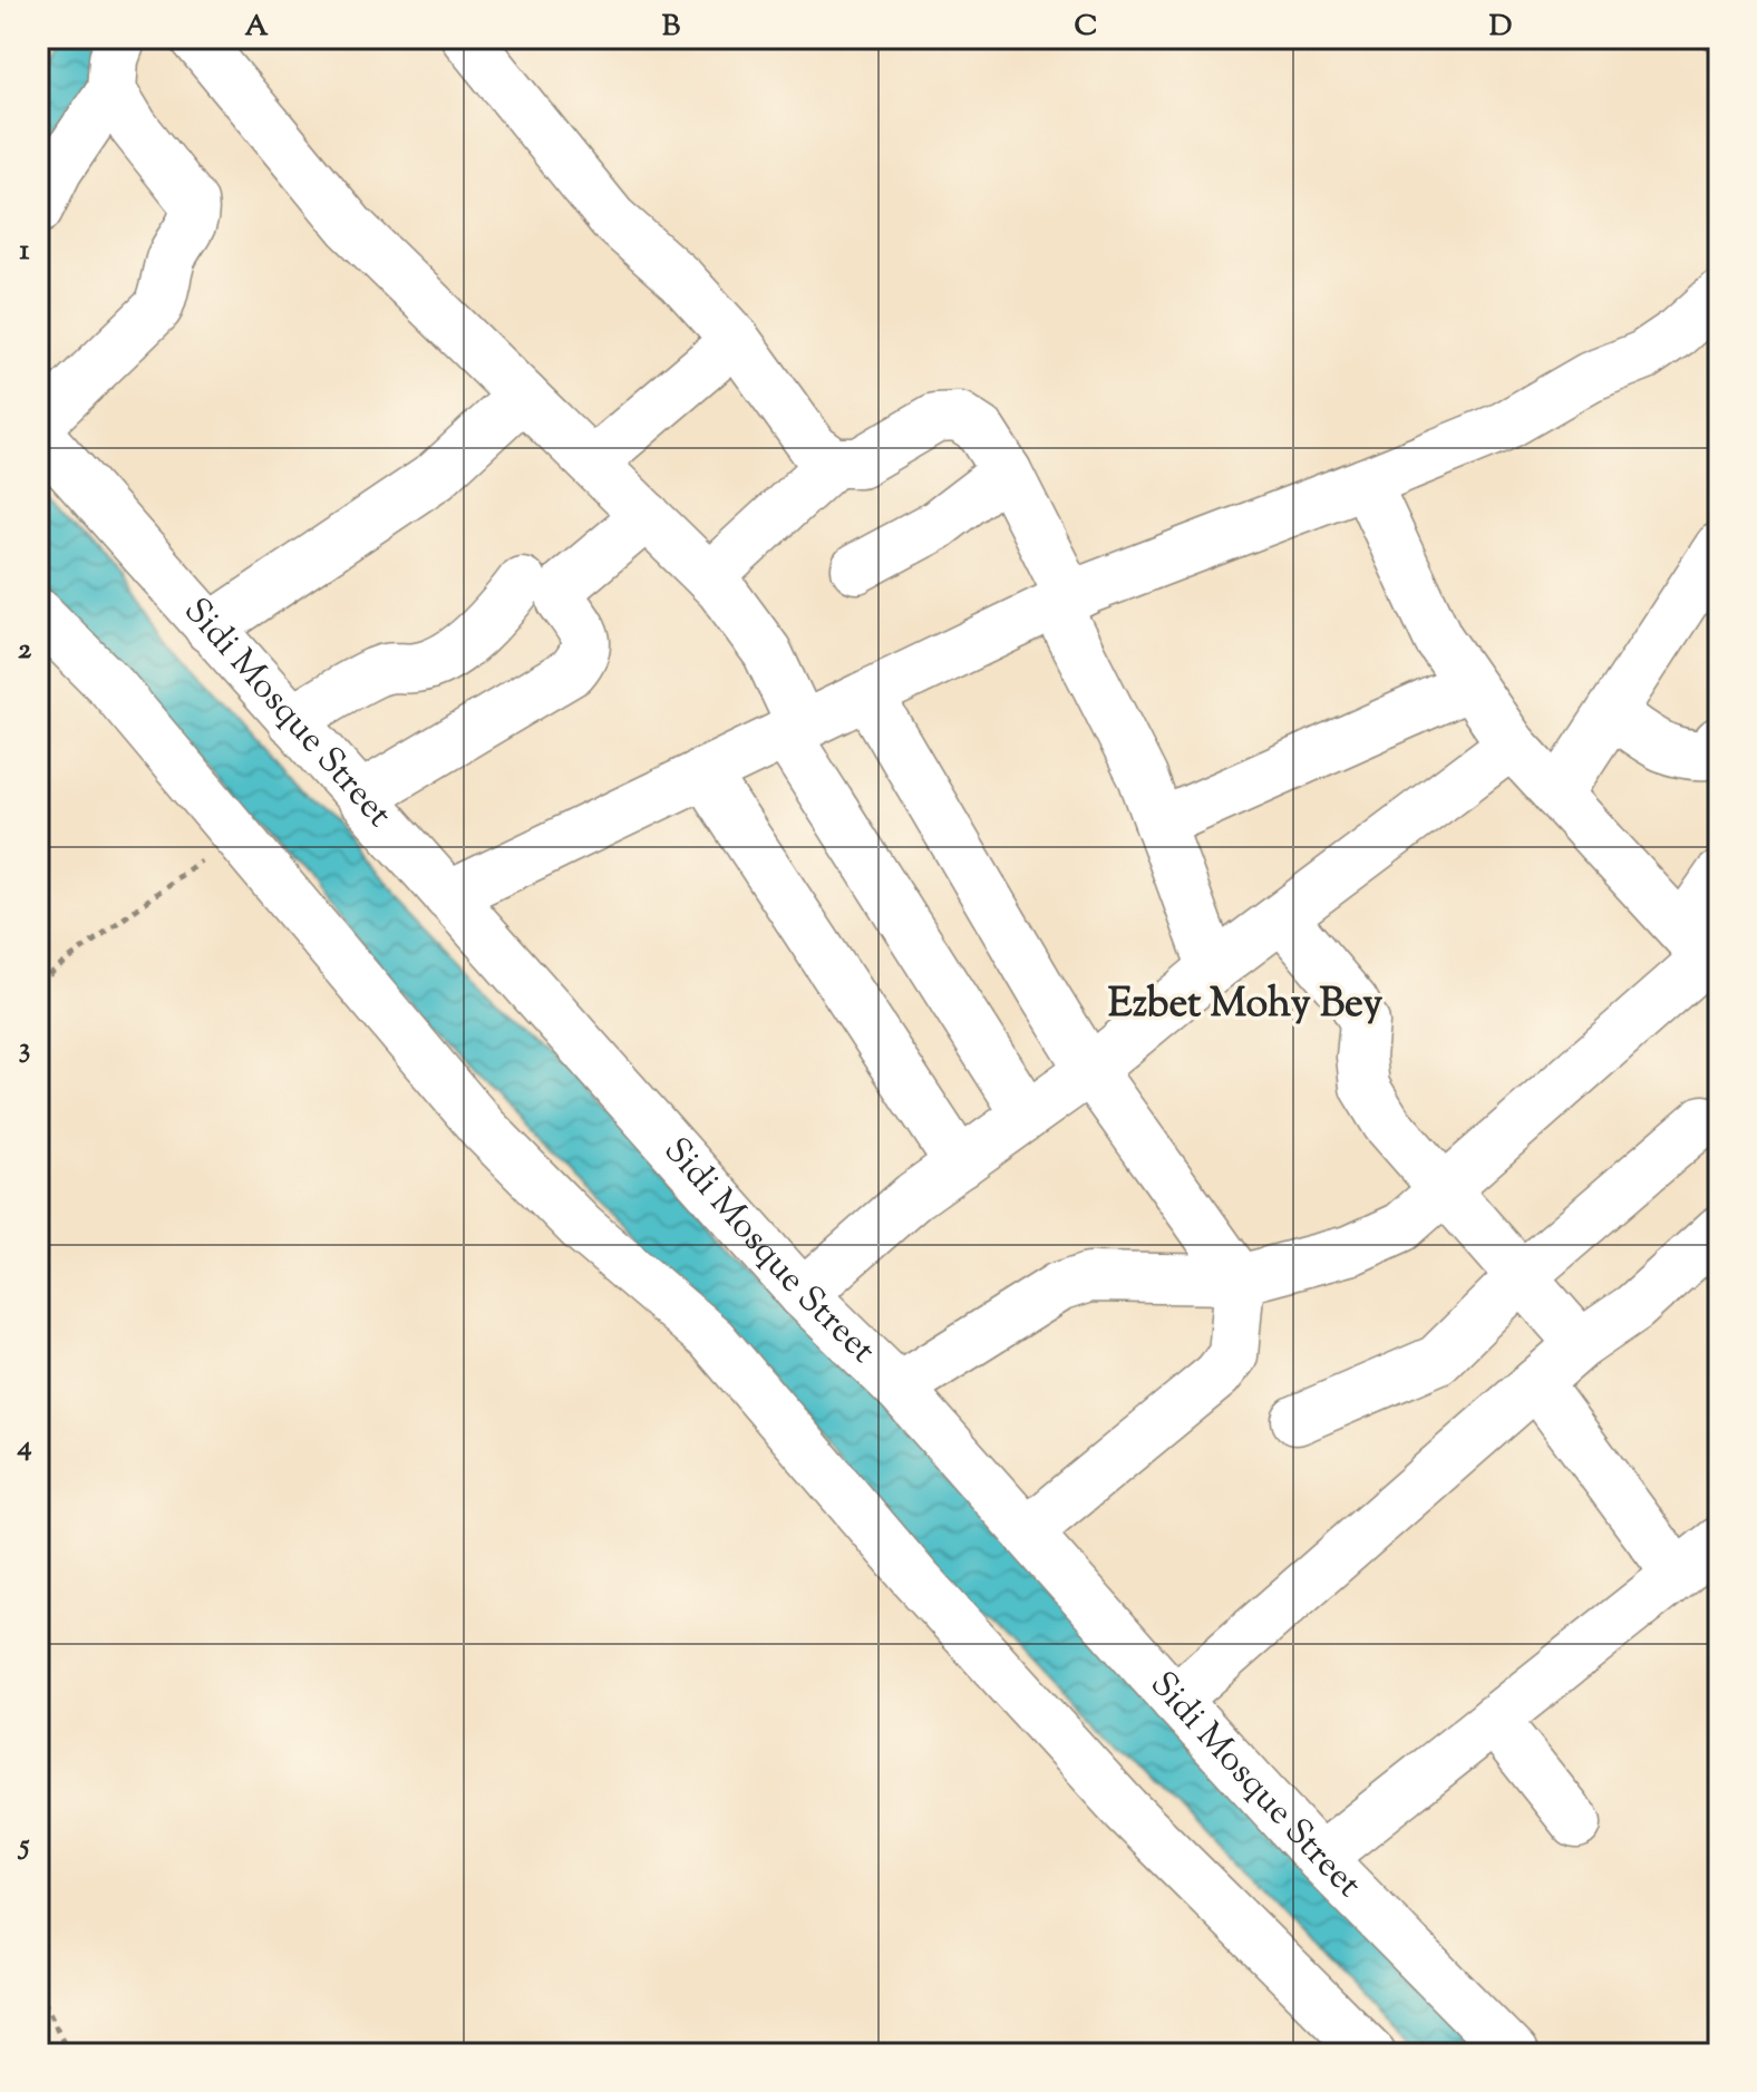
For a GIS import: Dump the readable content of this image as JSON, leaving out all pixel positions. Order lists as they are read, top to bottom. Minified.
{"streets":{"street":["Sidi Mosque Street"]},"districts":["Ezbet Mohy Bey"],"grid":{"columns":["A","B","C","D"],"rows":["1","2","3","4","5"]}}
